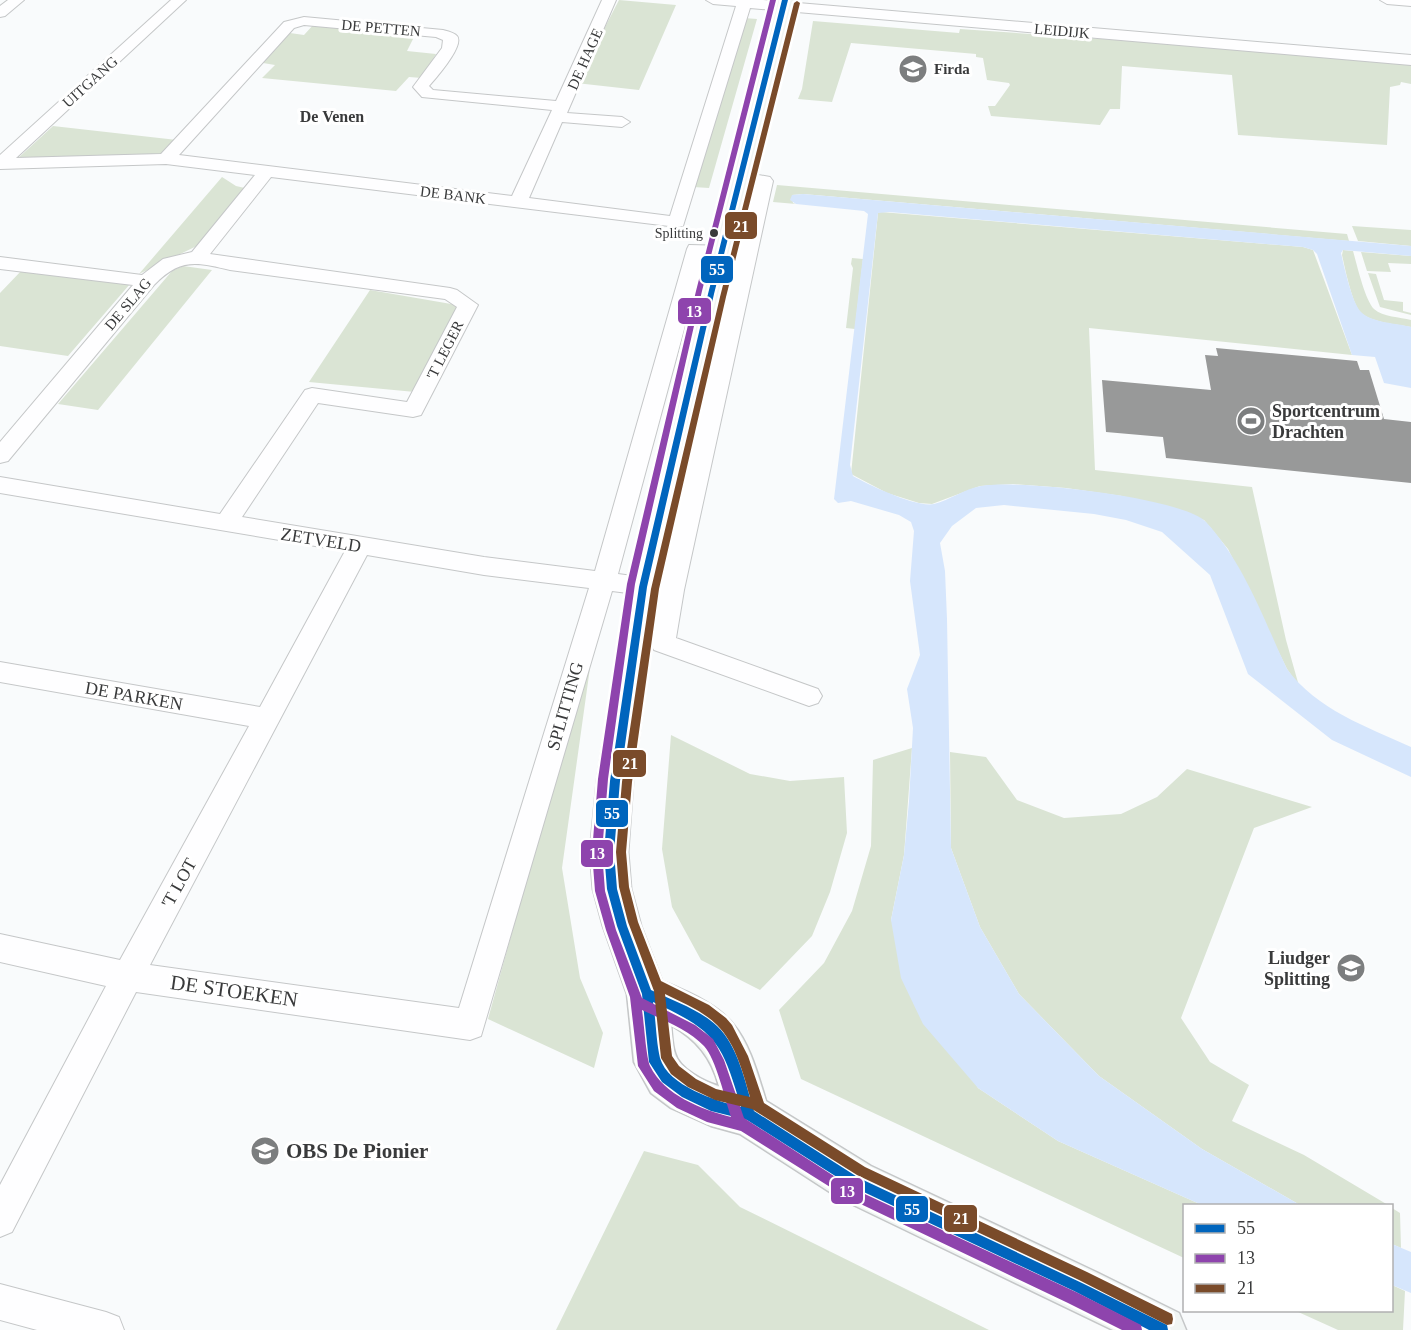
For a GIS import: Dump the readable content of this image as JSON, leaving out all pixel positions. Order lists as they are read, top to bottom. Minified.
{"streets":{"main road":["SPLITTING"],"street":["DE PETTEN","LEIDIJK","DE HAGE","UITGANG","DE BANK","DE SLAG","'T LEGER","ZETVELD","DE PARKEN","'T LOT","DE STOEKEN"]},"crossings":[["DE PETTEN","DE HAGE"],["DE PETTEN","DE BANK"],["LEIDIJK","DE BANK"],["LEIDIJK","SPLITTING"],["DE HAGE","DE BANK"],["UITGANG","DE BANK"],["DE BANK","SPLITTING"],["DE SLAG","'T LEGER"],["'T LEGER","ZETVELD"],["ZETVELD","SPLITTING"],["ZETVELD","'T LOT"],["DE PARKEN","'T LOT"],["SPLITTING","DE STOEKEN"],["'T LOT","DE STOEKEN"]],"districts":["De Venen"],"places":{"school or university":["Firda","Liudger Splitting","OBS De Pionier"],"other":["Splitting"],"sports":["Sportcentrum Drachten"]},"lines":["transit line 55","transit line 13","transit line 21"],"legend":["55","13","21"]}
